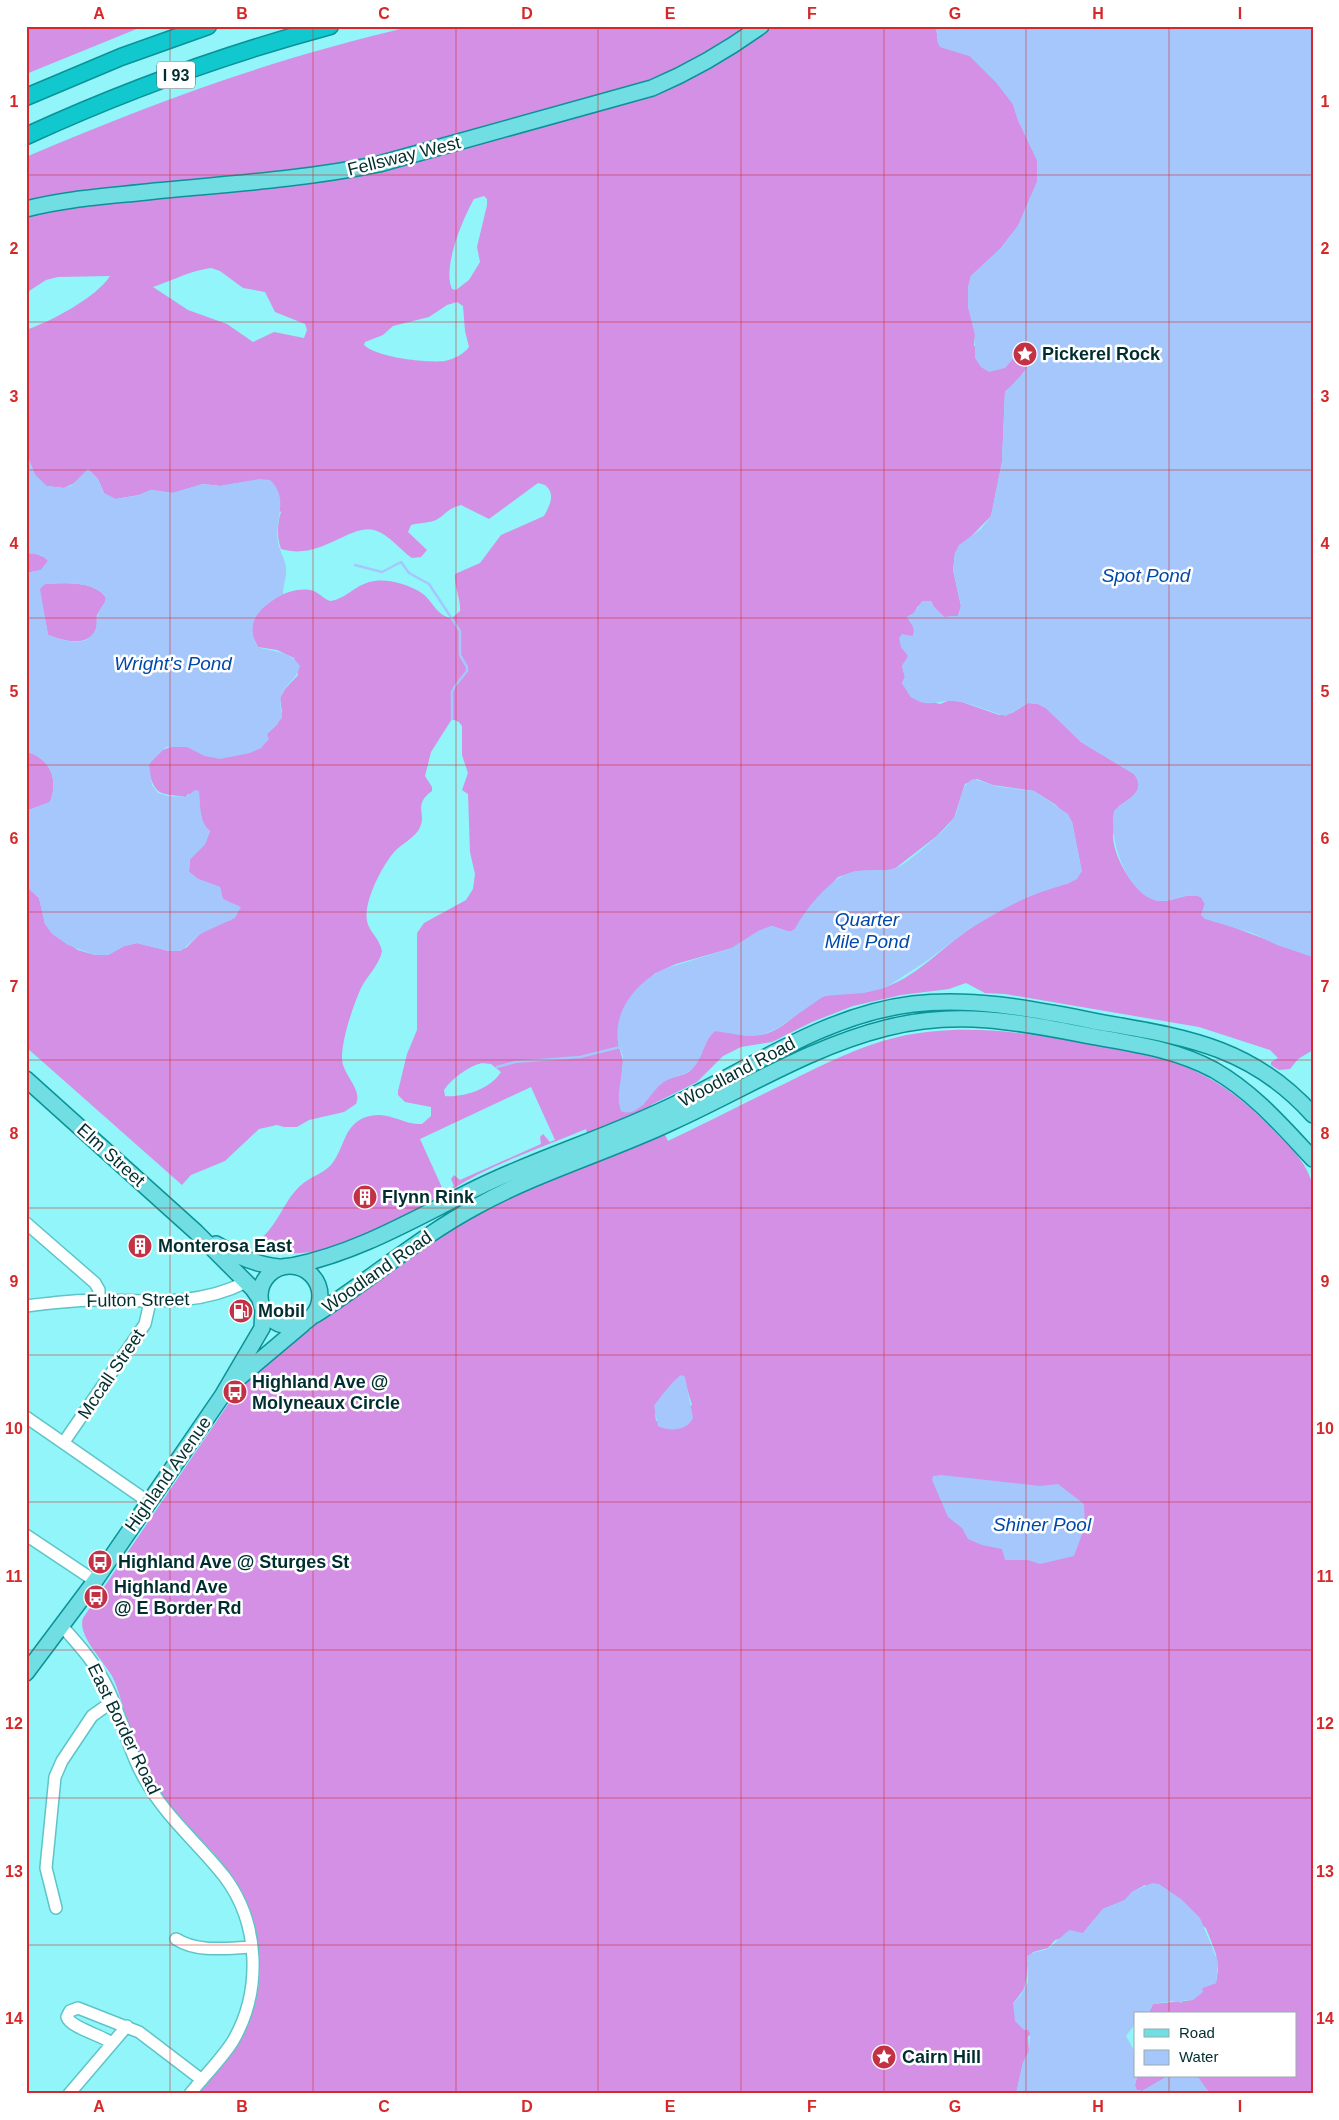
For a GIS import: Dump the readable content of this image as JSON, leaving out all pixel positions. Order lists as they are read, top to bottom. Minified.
{"streets":{"highway":["I 93"],"main road":["Fellsway West","Woodland Road","Elm Street","Highland Avenue"],"street":["Fulton Street","Mccall Street","East Border Road"]},"crossings":[["Woodland Road","Elm Street"],["Woodland Road","Highland Avenue"],["Elm Street","Fulton Street"],["Elm Street","Highland Avenue"],["Fulton Street","Mccall Street"],["Highland Avenue","East Border Road"]],"water":["Spot Pond","Wright's Pond","Quarter Mile Pond","Shiner Pool"],"places":{"place":["Pickerel Rock","Cairn Hill"],"building":["Flynn Rink","Monterosa East"],"fuel station":["Mobil"],"bus stop":["Highland Ave @ Molyneaux Circle","Highland Ave @ Sturges St","Highland Ave @ E Border Rd"]},"legend":["Road","Water"],"grid":{"columns":["A","B","C","D","E","F","G","H","I"],"rows":["1","2","3","4","5","6","7","8","9","10","11","12","13","14"]}}
